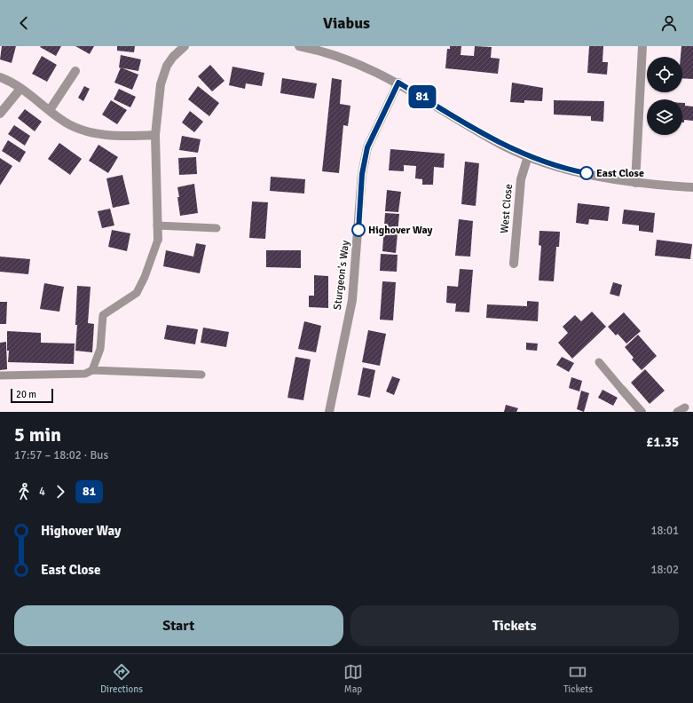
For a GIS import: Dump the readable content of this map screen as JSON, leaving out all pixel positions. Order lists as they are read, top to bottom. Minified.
{"streets":{"street":["West Close","Sturgeon's Way"]},"places":["East Close","Highover Way"],"lines":["bus line 81"],"scale_bar":"20 m","page":{"header":"Viabus","on_map":"81","scale":"20 m","heading":["5 min","17:57 – 18:02 · Bus","£1.35"],"legs":["4","81"],"list":[{"name":"Highover Way","value":"18:01"},{"name":"East Close","value":"18:02"}],"buttons":["Start","Tickets"],"tabs":["Directions","Map","Tickets"]}}
